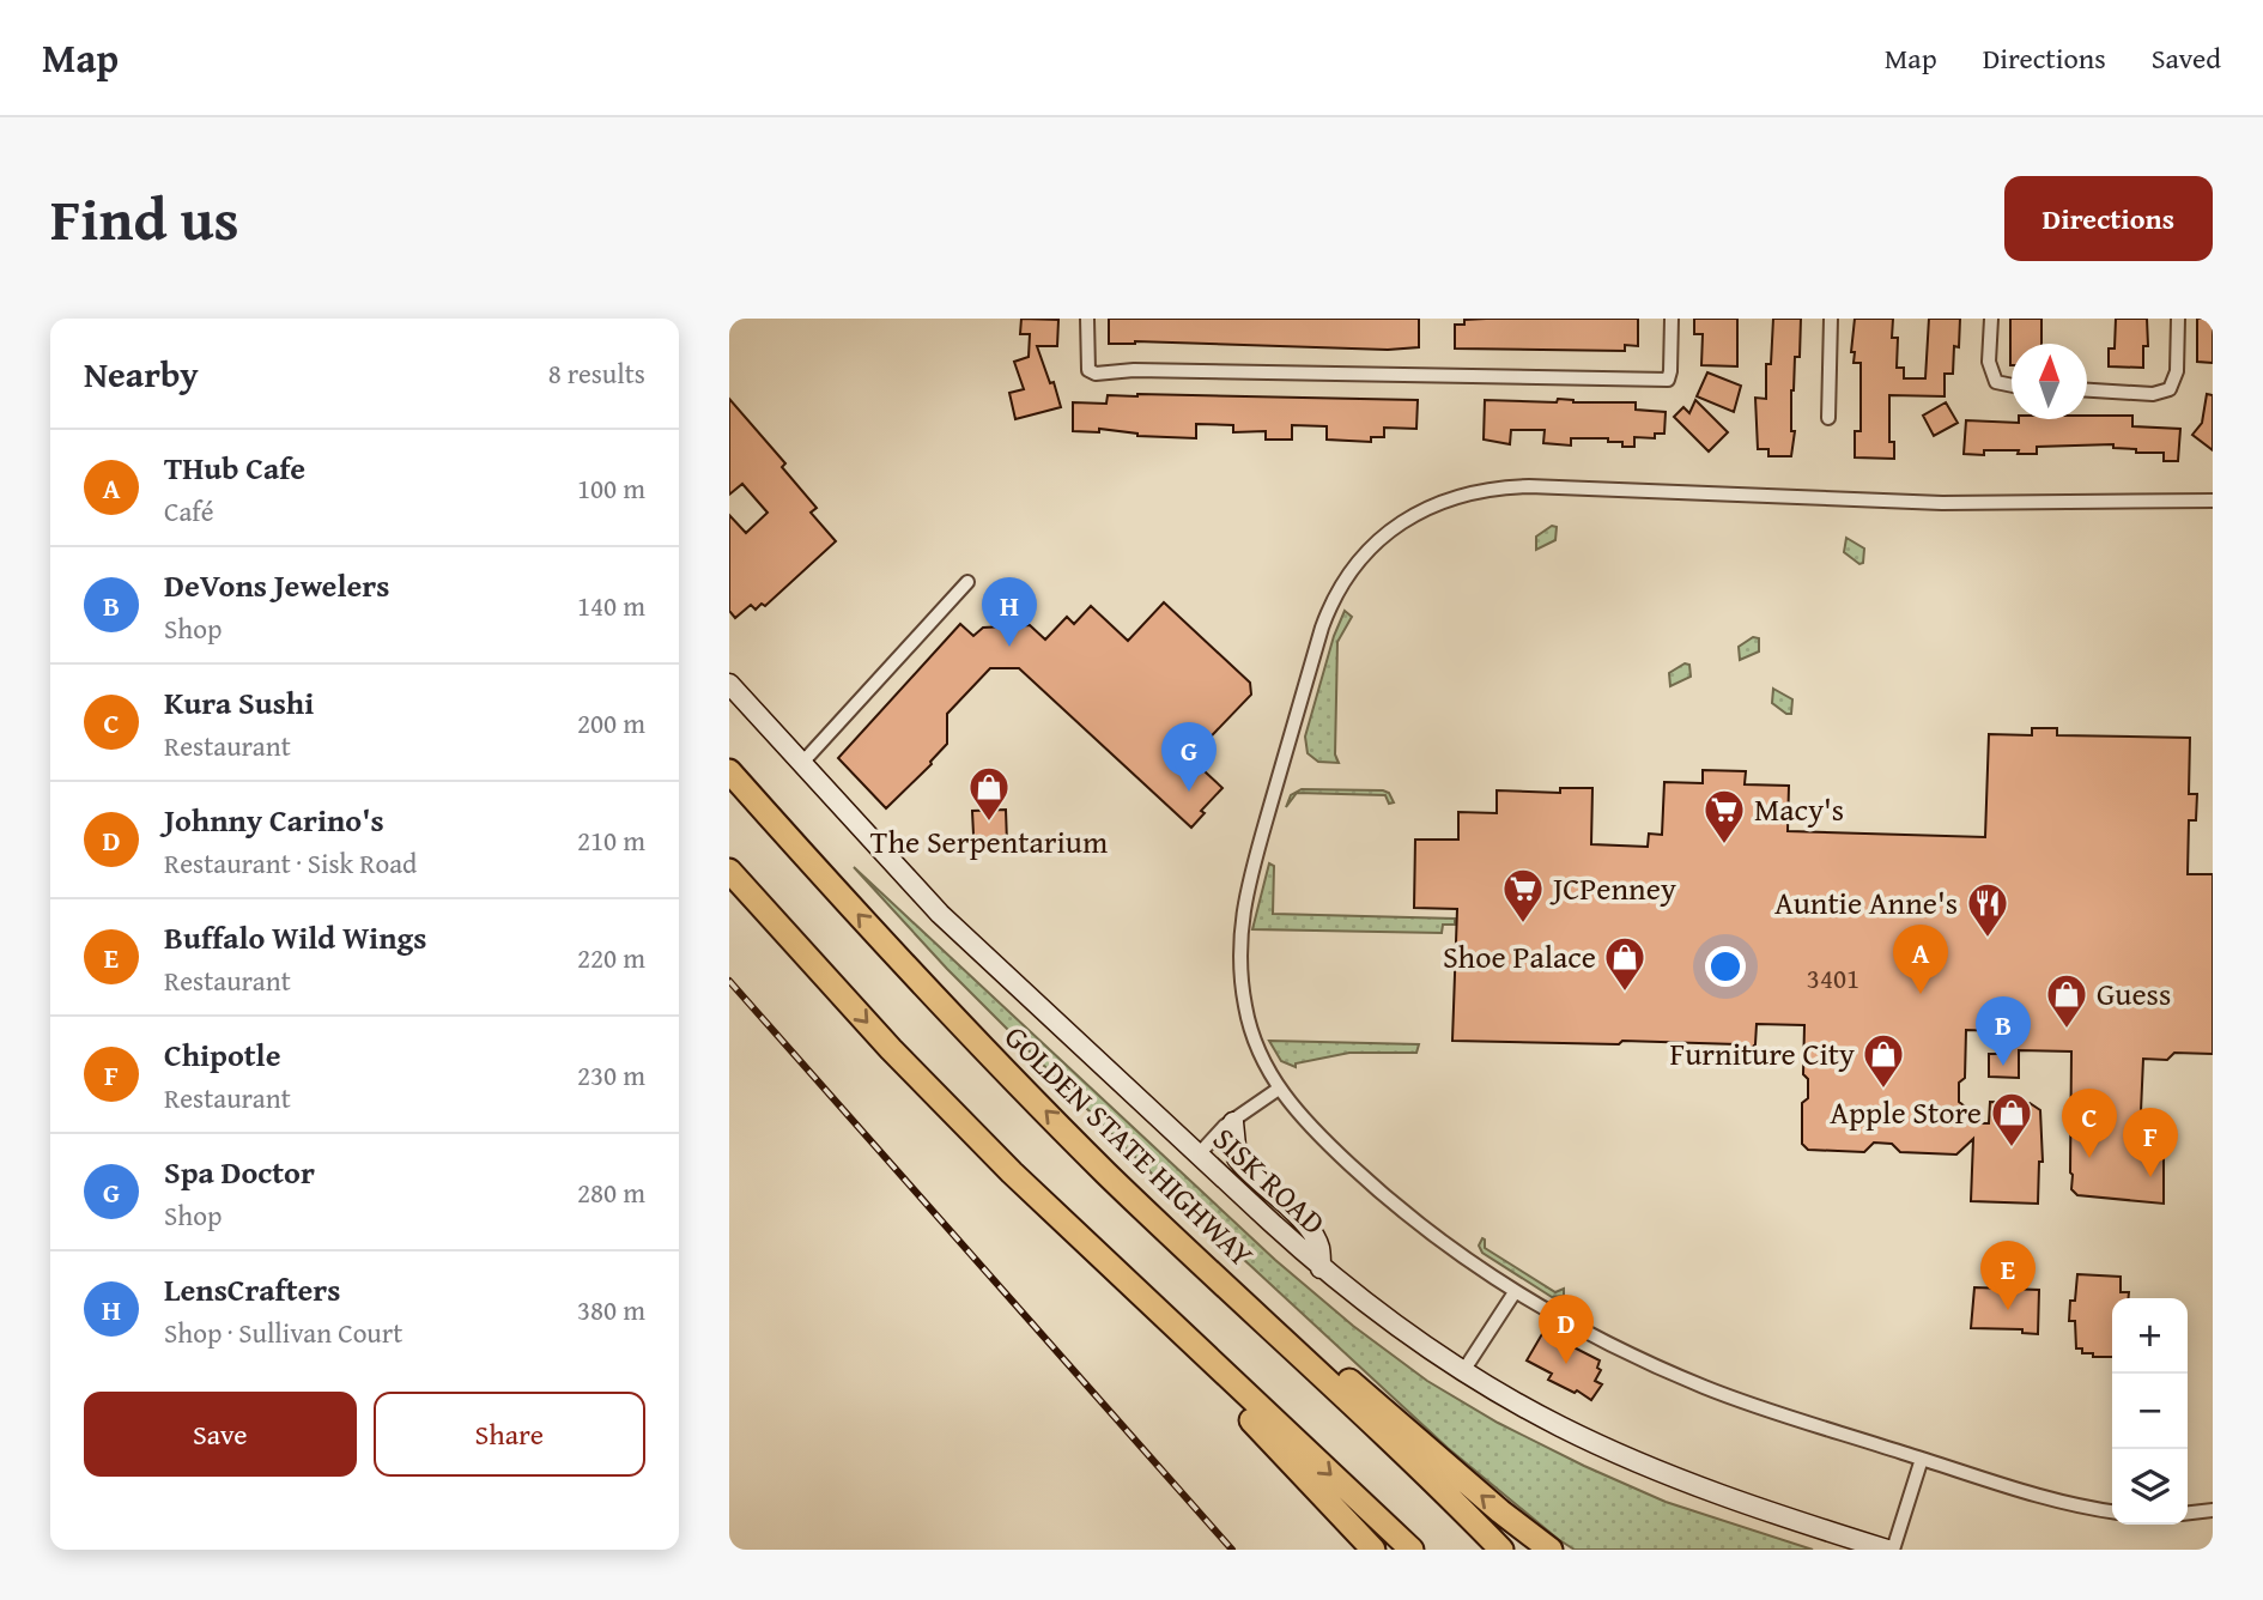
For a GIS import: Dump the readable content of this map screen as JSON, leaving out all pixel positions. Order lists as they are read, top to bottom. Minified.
{"streets":{"highway":["GOLDEN STATE HIGHWAY"],"main road":["SISK ROAD"]},"places":{"shop":["The Serpentarium","Shoe Palace","Guess","Furniture City","Apple Store"],"supermarket":["Macy's","JCPenney"],"restaurant":["Auntie Anne's"]},"house_numbers":["3401"],"north":"top","page":{"header":"Map","nav":["Map","Directions","Saved"],"title":"Find us","buttons":["Directions",["Save","Share"]],"heading":["Nearby","8 results"],"list":[{"mark":"A","name":"THub Cafe","note":"Café","value":"100 m"},{"mark":"B","name":"DeVons Jewelers","note":"Shop","value":"140 m"},{"mark":"C","name":"Kura Sushi","note":"Restaurant","value":"200 m"},{"mark":"D","name":"Johnny Carino's","note":"Restaurant · Sisk Road","value":"210 m"},{"mark":"E","name":"Buffalo Wild Wings","note":"Restaurant","value":"220 m"},{"mark":"F","name":"Chipotle","note":"Restaurant","value":"230 m"},{"mark":"G","name":"Spa Doctor","note":"Shop","value":"280 m"},{"mark":"H","name":"LensCrafters","note":"Shop · Sullivan Court","value":"380 m"}],"pins":["H","G","A","B","C","F","E","D"],"map_buttons":["+","−"]}}
